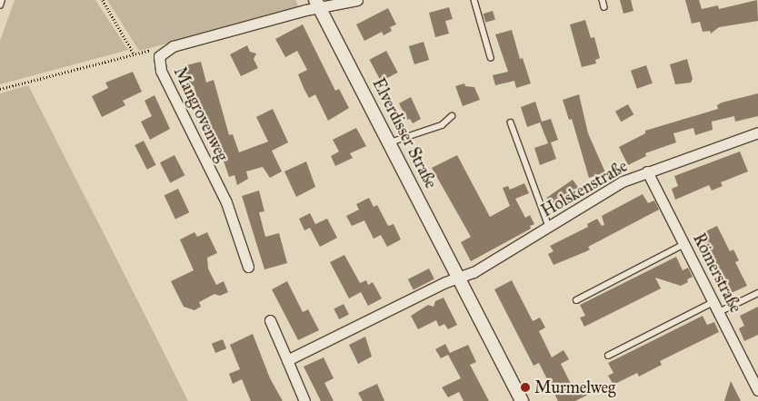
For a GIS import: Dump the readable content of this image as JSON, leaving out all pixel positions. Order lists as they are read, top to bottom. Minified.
{"streets":{"street":["Mangrovenweg","Elverdisser Straße","Holskenstraße","Römerstraße"]},"crossings":[["Mangrovenweg","Elverdisser Straße"],["Elverdisser Straße","Holskenstraße"],["Holskenstraße","Römerstraße"]],"places":["Murmelweg"]}
